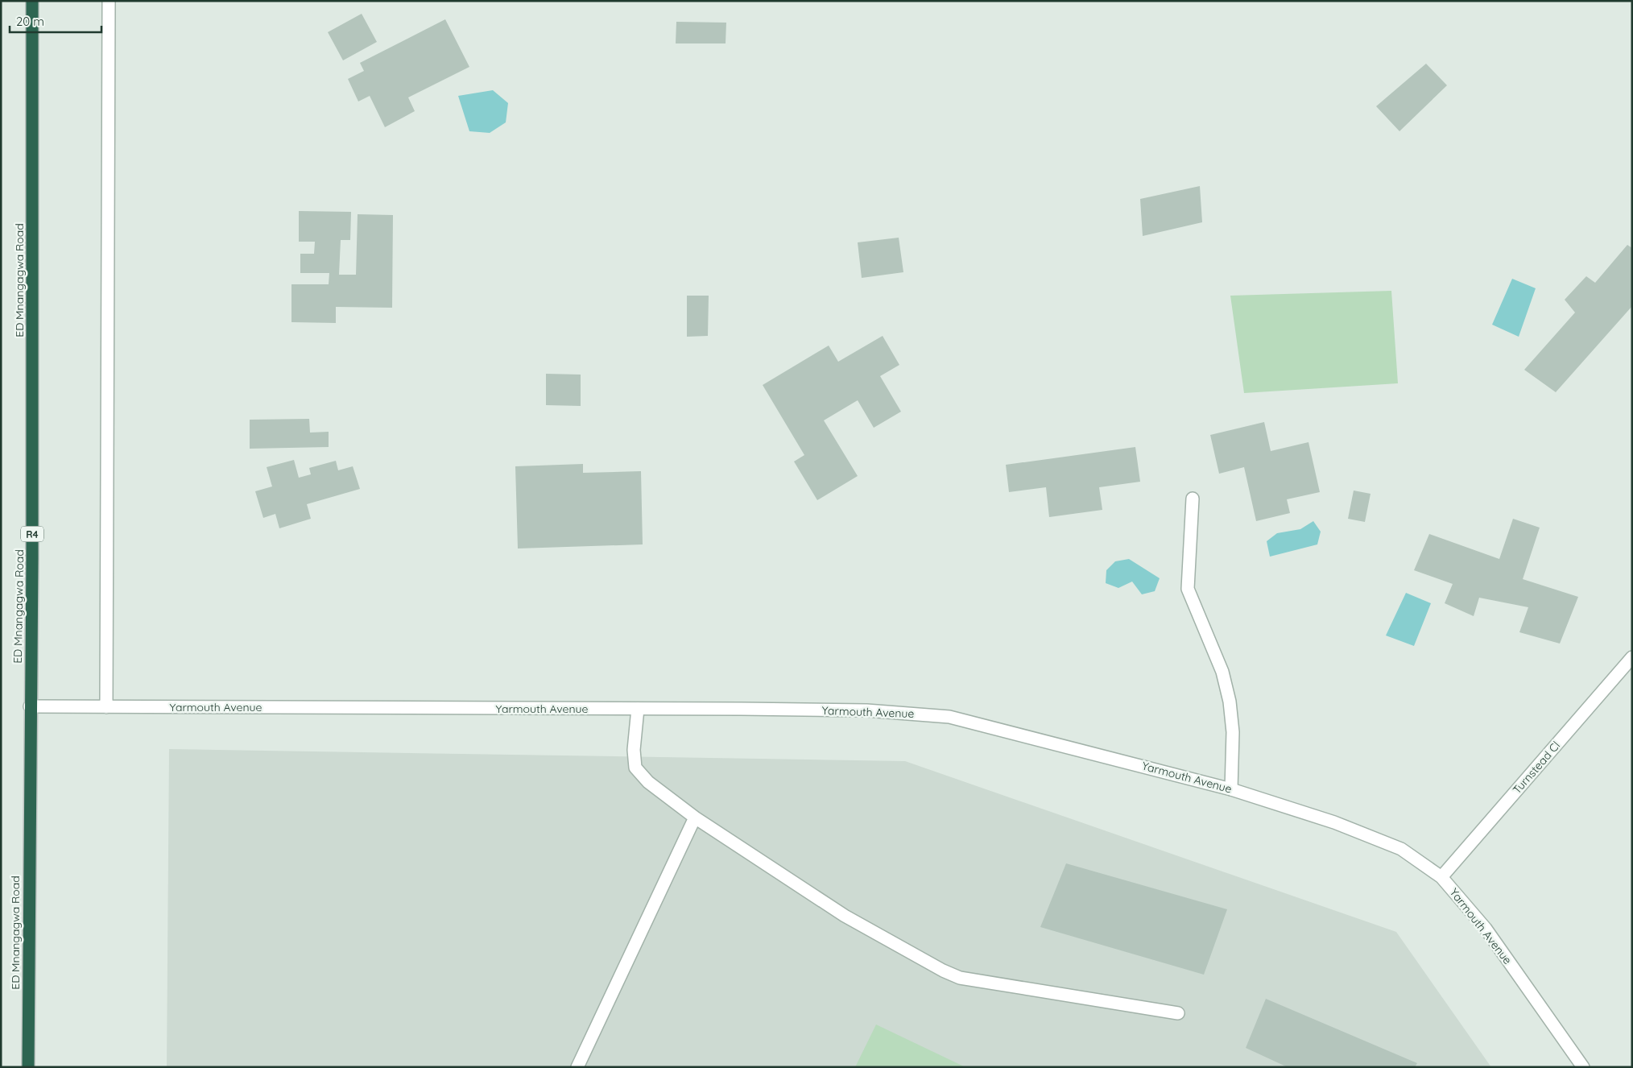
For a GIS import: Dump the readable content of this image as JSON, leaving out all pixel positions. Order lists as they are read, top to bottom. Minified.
{"streets":{"highway":["ED Mnangagwa Road","R4"],"street":["Yarmouth Avenue","Turnstead Cl"]},"crossings":[["ED Mnangagwa Road","Yarmouth Avenue"],["Yarmouth Avenue","Turnstead Cl"]],"scale_bar":"20 m"}
